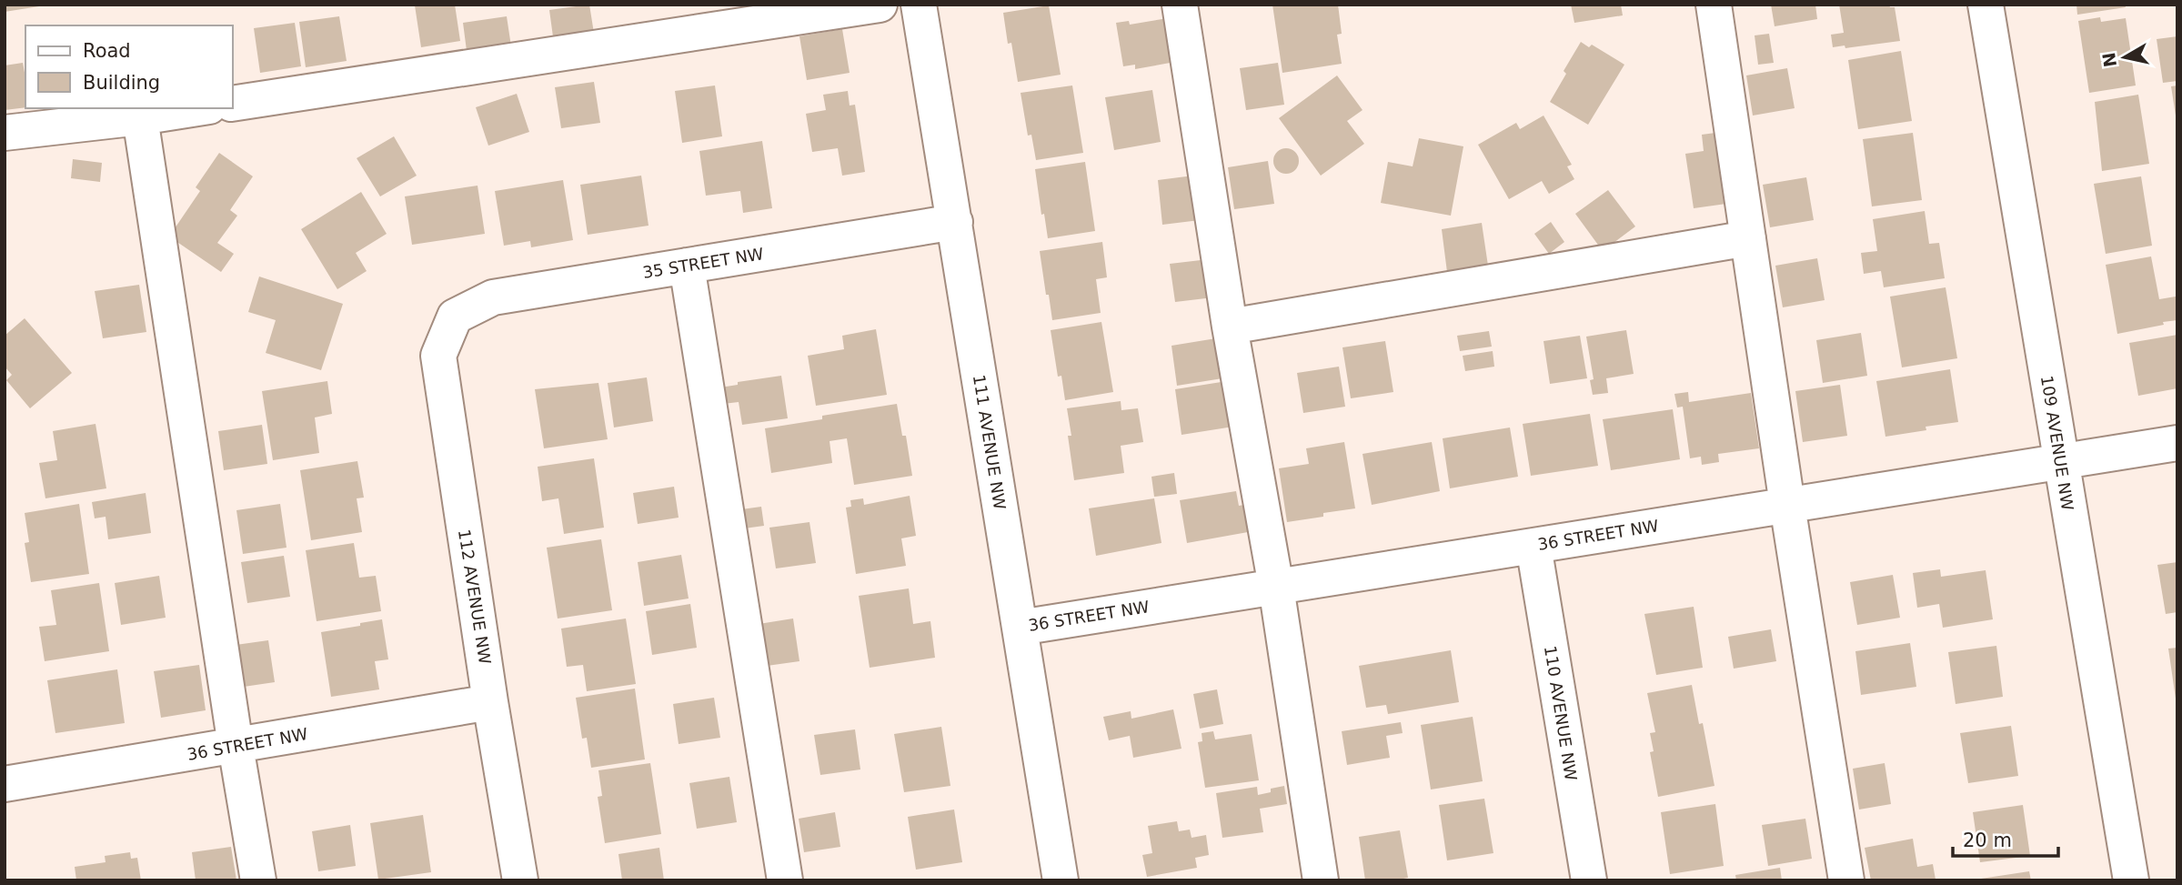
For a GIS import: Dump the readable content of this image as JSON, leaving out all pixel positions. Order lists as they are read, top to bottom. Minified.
{"streets":{"street":["35 STREET NW","111 AVENUE NW","109 AVENUE NW","36 STREET NW","112 AVENUE NW","110 AVENUE NW"]},"crossings":[["35 STREET NW","111 AVENUE NW"],["35 STREET NW","112 AVENUE NW"],["111 AVENUE NW","36 STREET NW"],["109 AVENUE NW","36 STREET NW"],["36 STREET NW","112 AVENUE NW"],["36 STREET NW","110 AVENUE NW"]],"legend":["Road","Building"],"scale_bar":"20 m","north":"left"}
